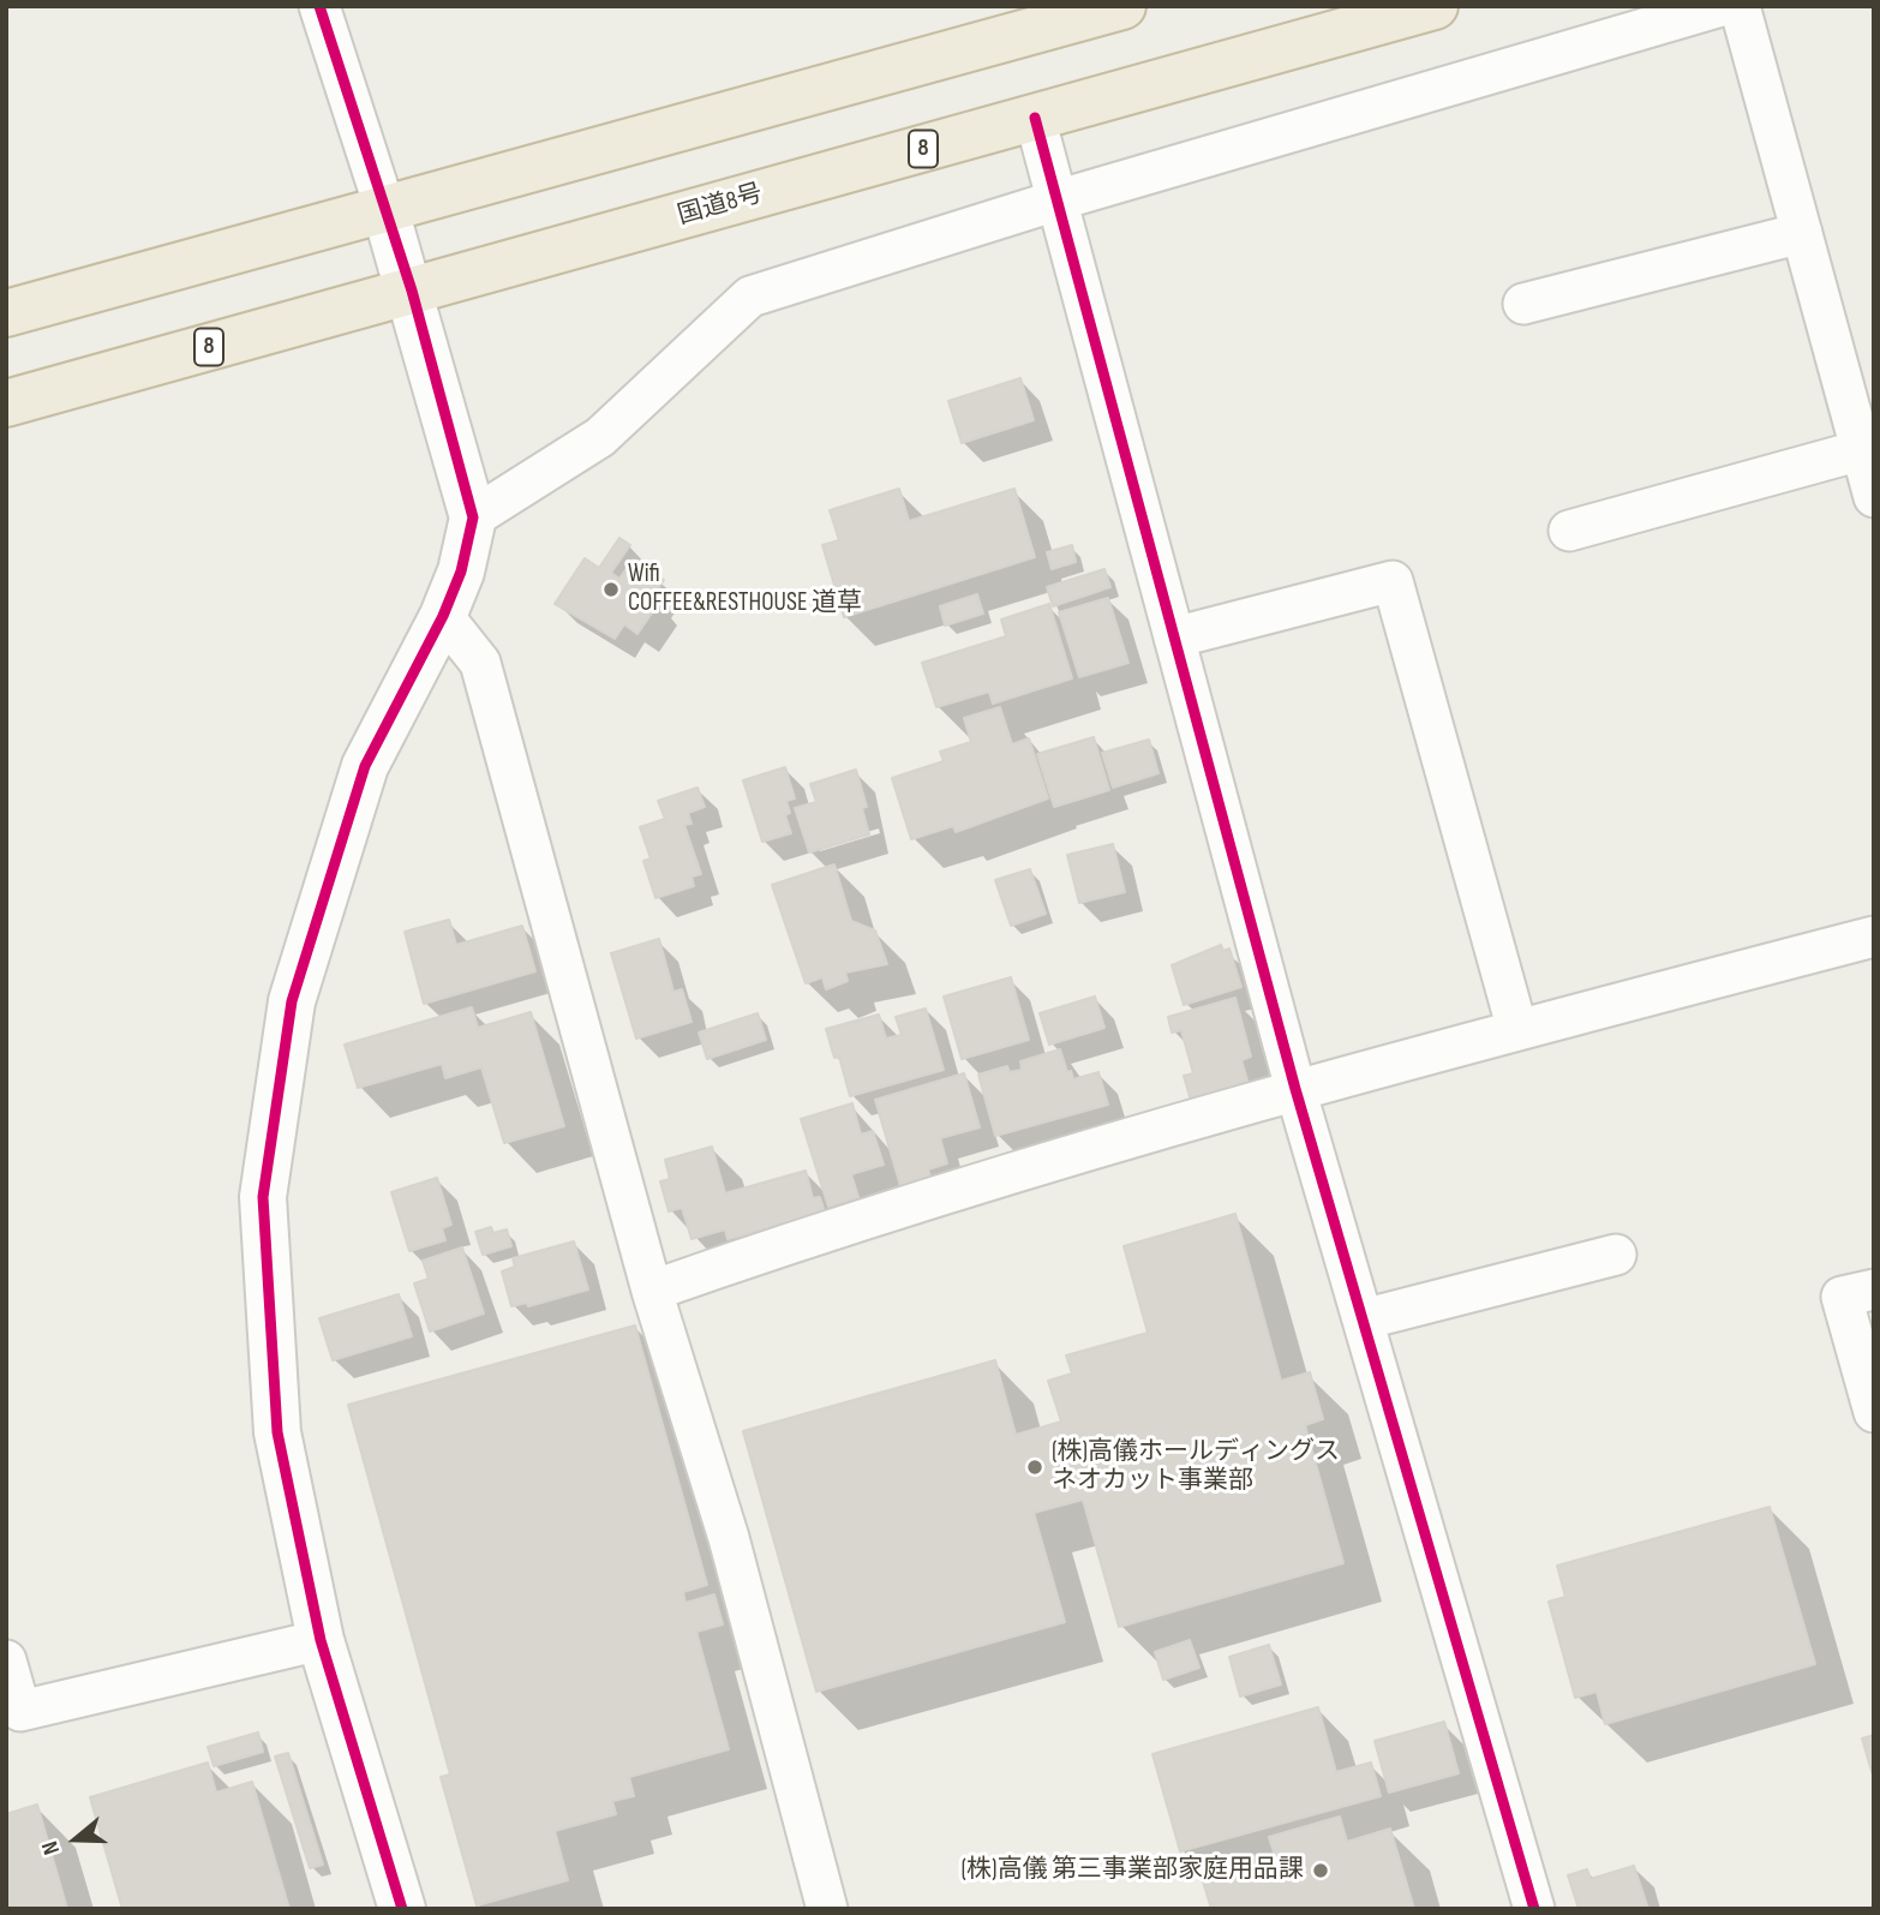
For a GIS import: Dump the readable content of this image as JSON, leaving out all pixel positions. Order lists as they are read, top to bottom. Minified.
{"streets":{"highway":["8","国道8号"]},"places":["Wifi COFFEE&RESTHOUSE 道草","(株)高儀ホールディングス ネオカット事業部","(株)高儀 第三事業部家庭用品課"],"north":"left"}
